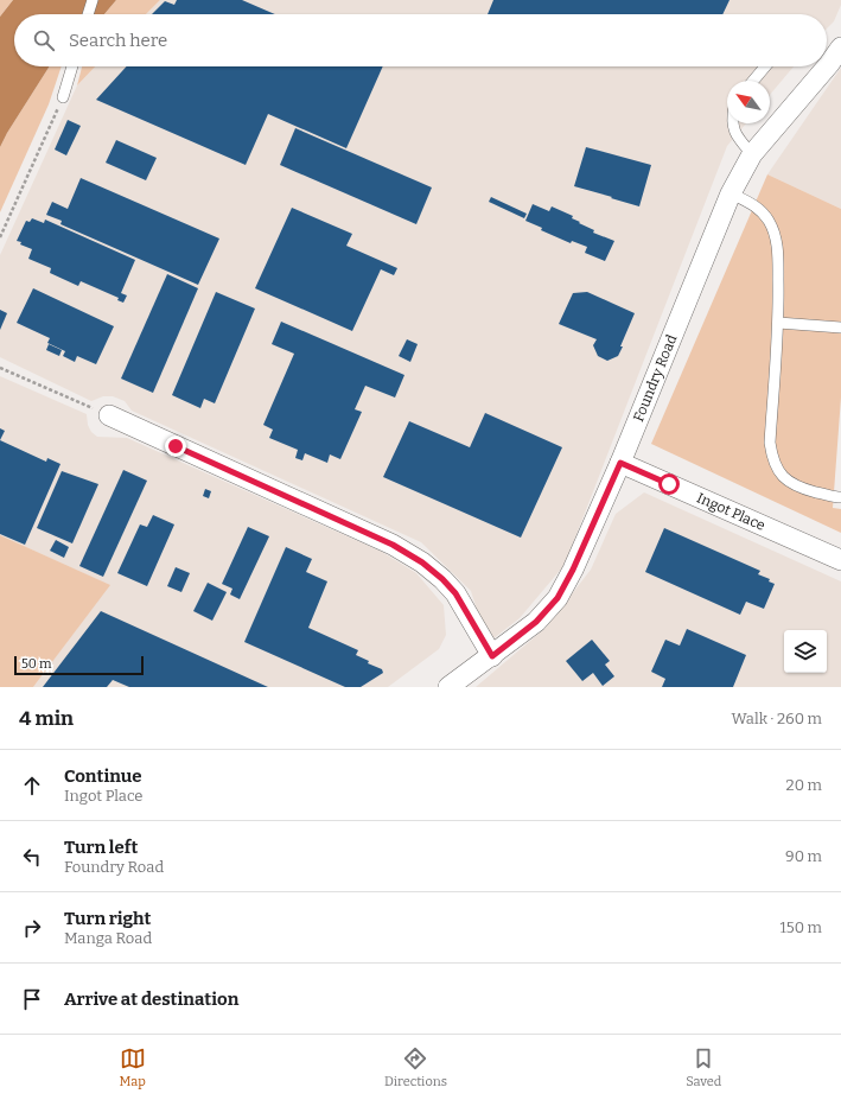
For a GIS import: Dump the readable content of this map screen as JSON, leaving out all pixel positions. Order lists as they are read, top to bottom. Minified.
{"streets":{"street":["Foundry Road","Ingot Place"]},"crossings":[["Foundry Road","Ingot Place"]],"scale_bar":"50 m","north":"top left","page":{"search":"Search here","scale":"50 m","heading":["4 min","Walk · 260 m"],"list":[["Continue","Ingot Place","20 m"],["Turn left","Foundry Road","90 m"],["Turn right","Manga Road","150 m"],"Arrive at destination"],"nav":["Map","Directions","Saved"]}}
